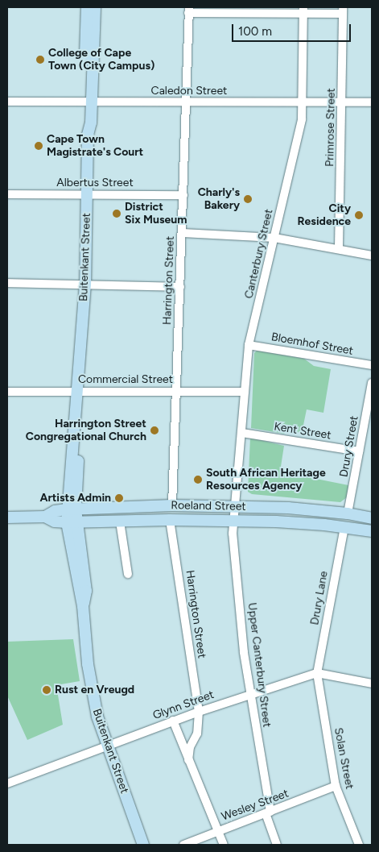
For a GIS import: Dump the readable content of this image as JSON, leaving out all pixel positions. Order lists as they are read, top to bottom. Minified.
{"streets":{"main road":["Buitenkant Street","Roeland Street"],"street":["Caledon Street","Primrose Street","Albertus Street","Canterbury Street","Harrington Street","Bloemhof Street","Commercial Street","Kent Street","Drury Street","Drury Lane","Upper Canterbury Street","Glynn Street","Solan Street","Wesley Street"]},"crossings":[["Caledon Street","Primrose Street"],["Caledon Street","Canterbury Street"],["Caledon Street","Buitenkant Street"],["Caledon Street","Harrington Street"],["Albertus Street","Buitenkant Street"],["Albertus Street","Harrington Street"],["Canterbury Street","Bloemhof Street"],["Canterbury Street","Commercial Street"],["Canterbury Street","Kent Street"],["Canterbury Street","Roeland Street"],["Canterbury Street","Upper Canterbury Street"],["Buitenkant Street","Commercial Street"],["Buitenkant Street","Roeland Street"],["Buitenkant Street","Glynn Street"],["Harrington Street","Commercial Street"],["Harrington Street","Roeland Street"],["Harrington Street","Glynn Street"],["Kent Street","Drury Street"],["Drury Street","Roeland Street"],["Roeland Street","Drury Lane"],["Roeland Street","Upper Canterbury Street"],["Drury Lane","Glynn Street"],["Drury Lane","Solan Street"],["Upper Canterbury Street","Glynn Street"],["Upper Canterbury Street","Wesley Street"],["Glynn Street","Solan Street"],["Solan Street","Wesley Street"]],"places":["College of Cape Town (City Campus)","Cape Town Magistrate's Court","Charly's Bakery","District Six Museum","City Residence","Harrington Street Congregational Church","South African Heritage Resources Agency","Artists Admin","Rust en Vreugd"],"scale_bar":"100 m"}
